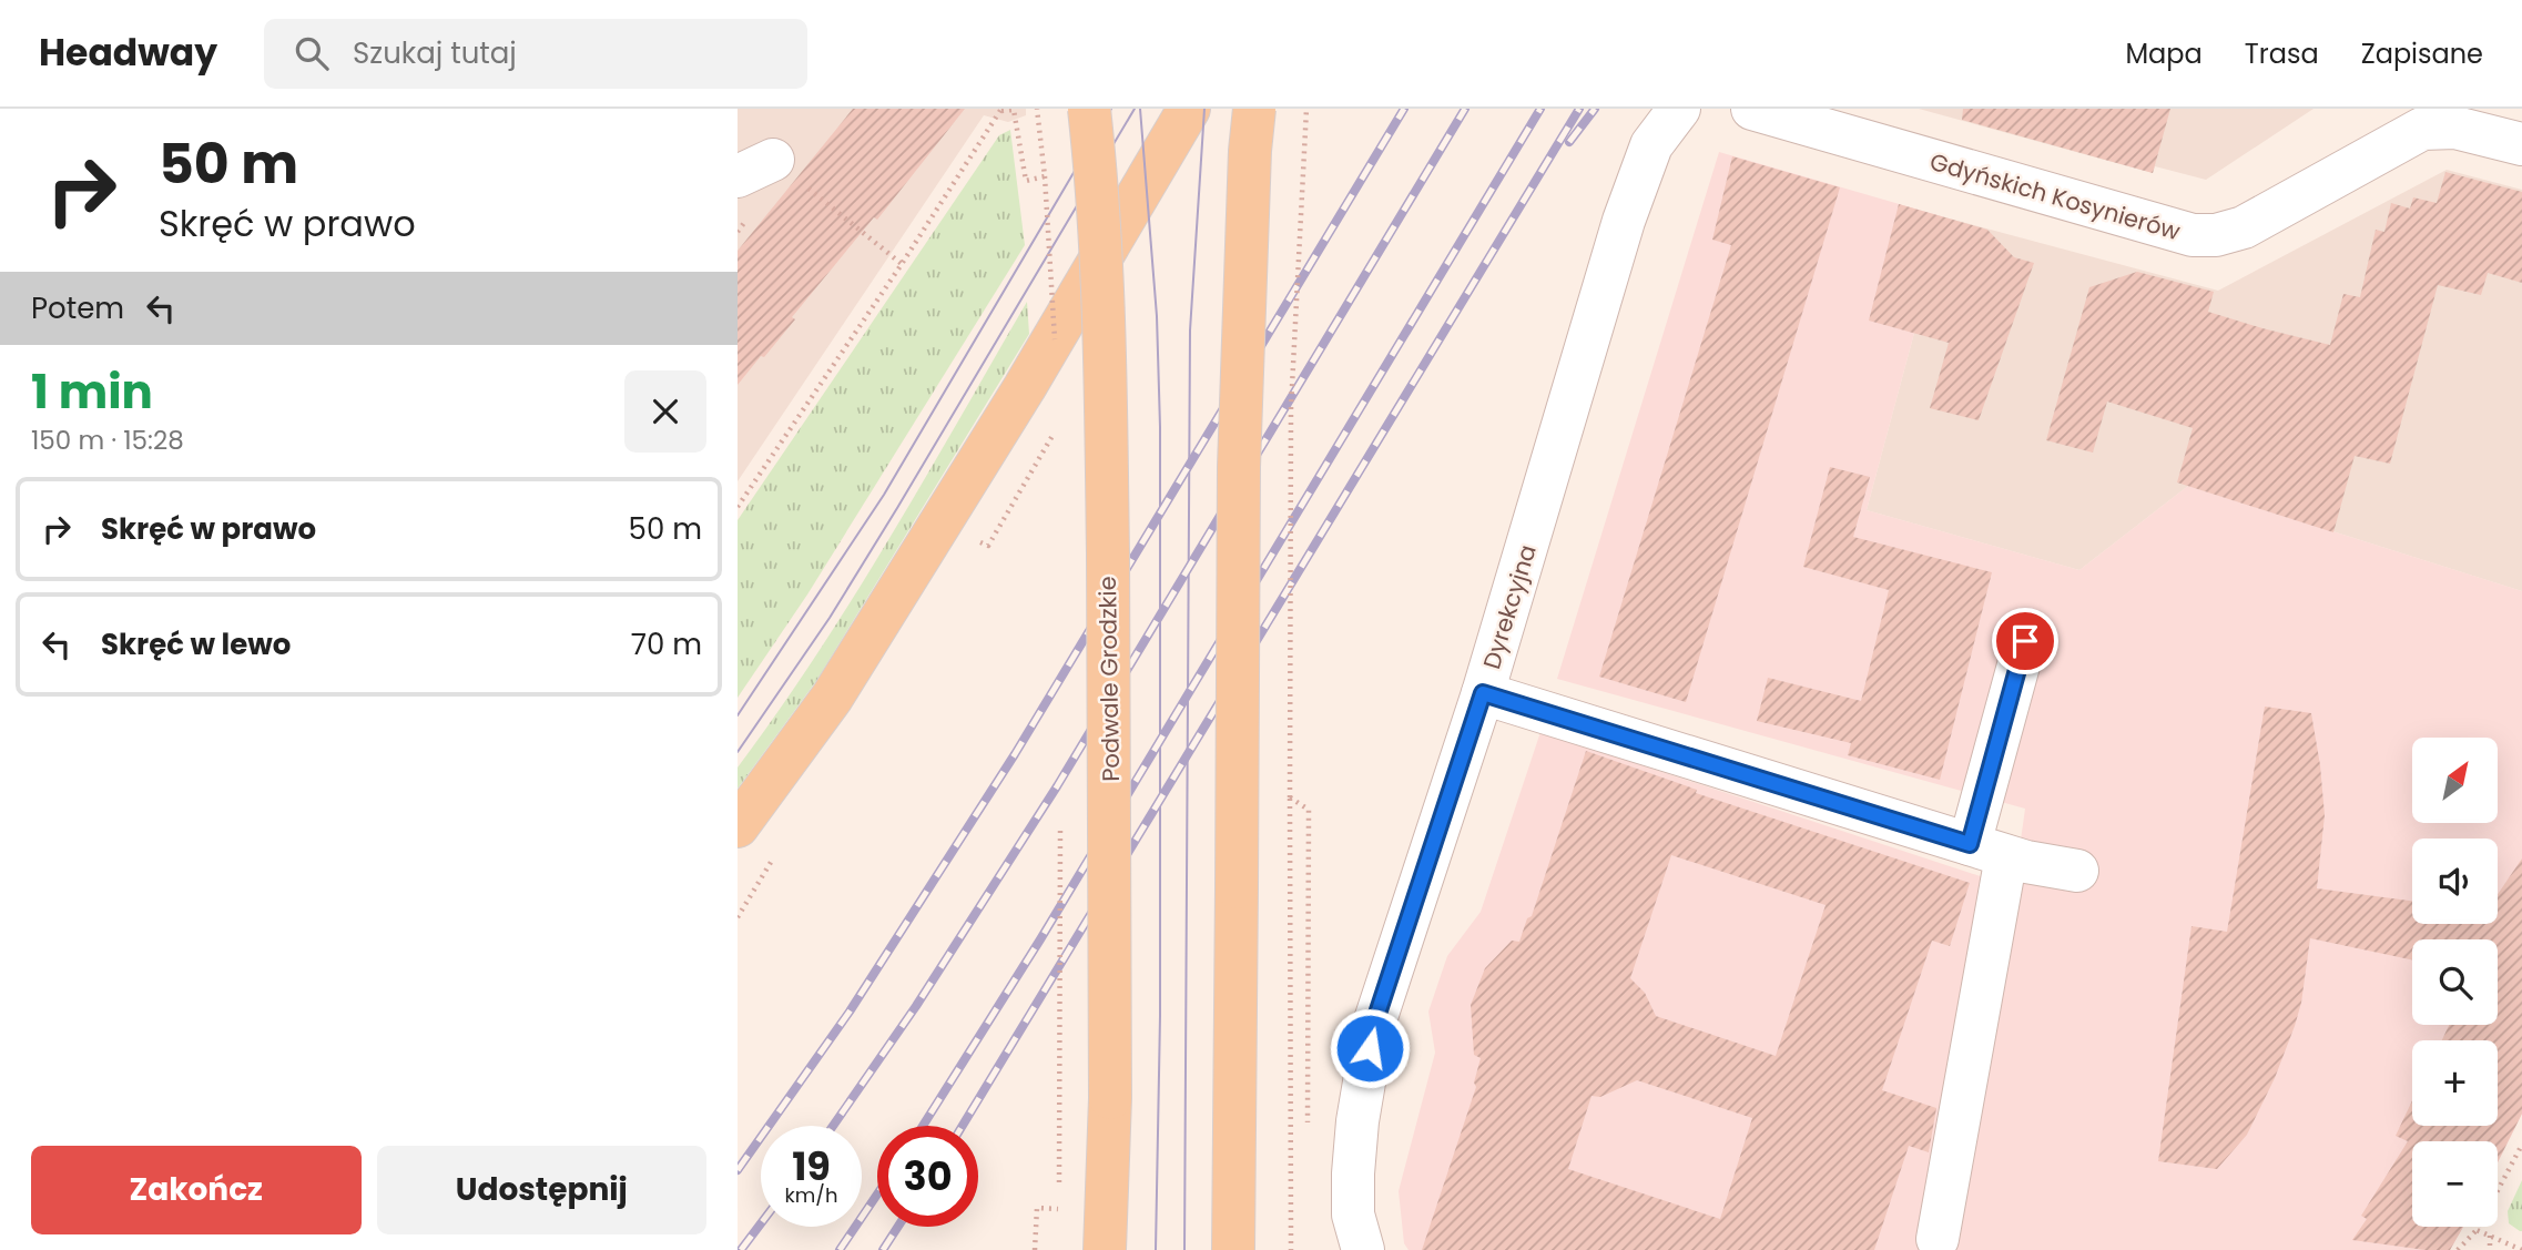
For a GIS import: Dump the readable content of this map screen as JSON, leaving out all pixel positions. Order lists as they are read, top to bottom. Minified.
{"streets":{"main road":["Podwale Grodzkie"],"street":["Gdyńskich Kosynierów","Dyrekcyjna"]},"north":"top right","page":{"header":"Headway","search":"Szukaj tutaj","nav":["Mapa","Trasa","Zapisane"],"turn":["50 m","Skręć w prawo"],"then":"Potem","heading":["1 min","150 m · 15:28"],"list":[{"name":"Skręć w prawo","value":"50 m"},{"name":"Skręć w lewo","value":"70 m"}],"map_buttons":["+","−"],"speed":"19 km/h","limit":"30","buttons":["Zakończ","Udostępnij"]}}
